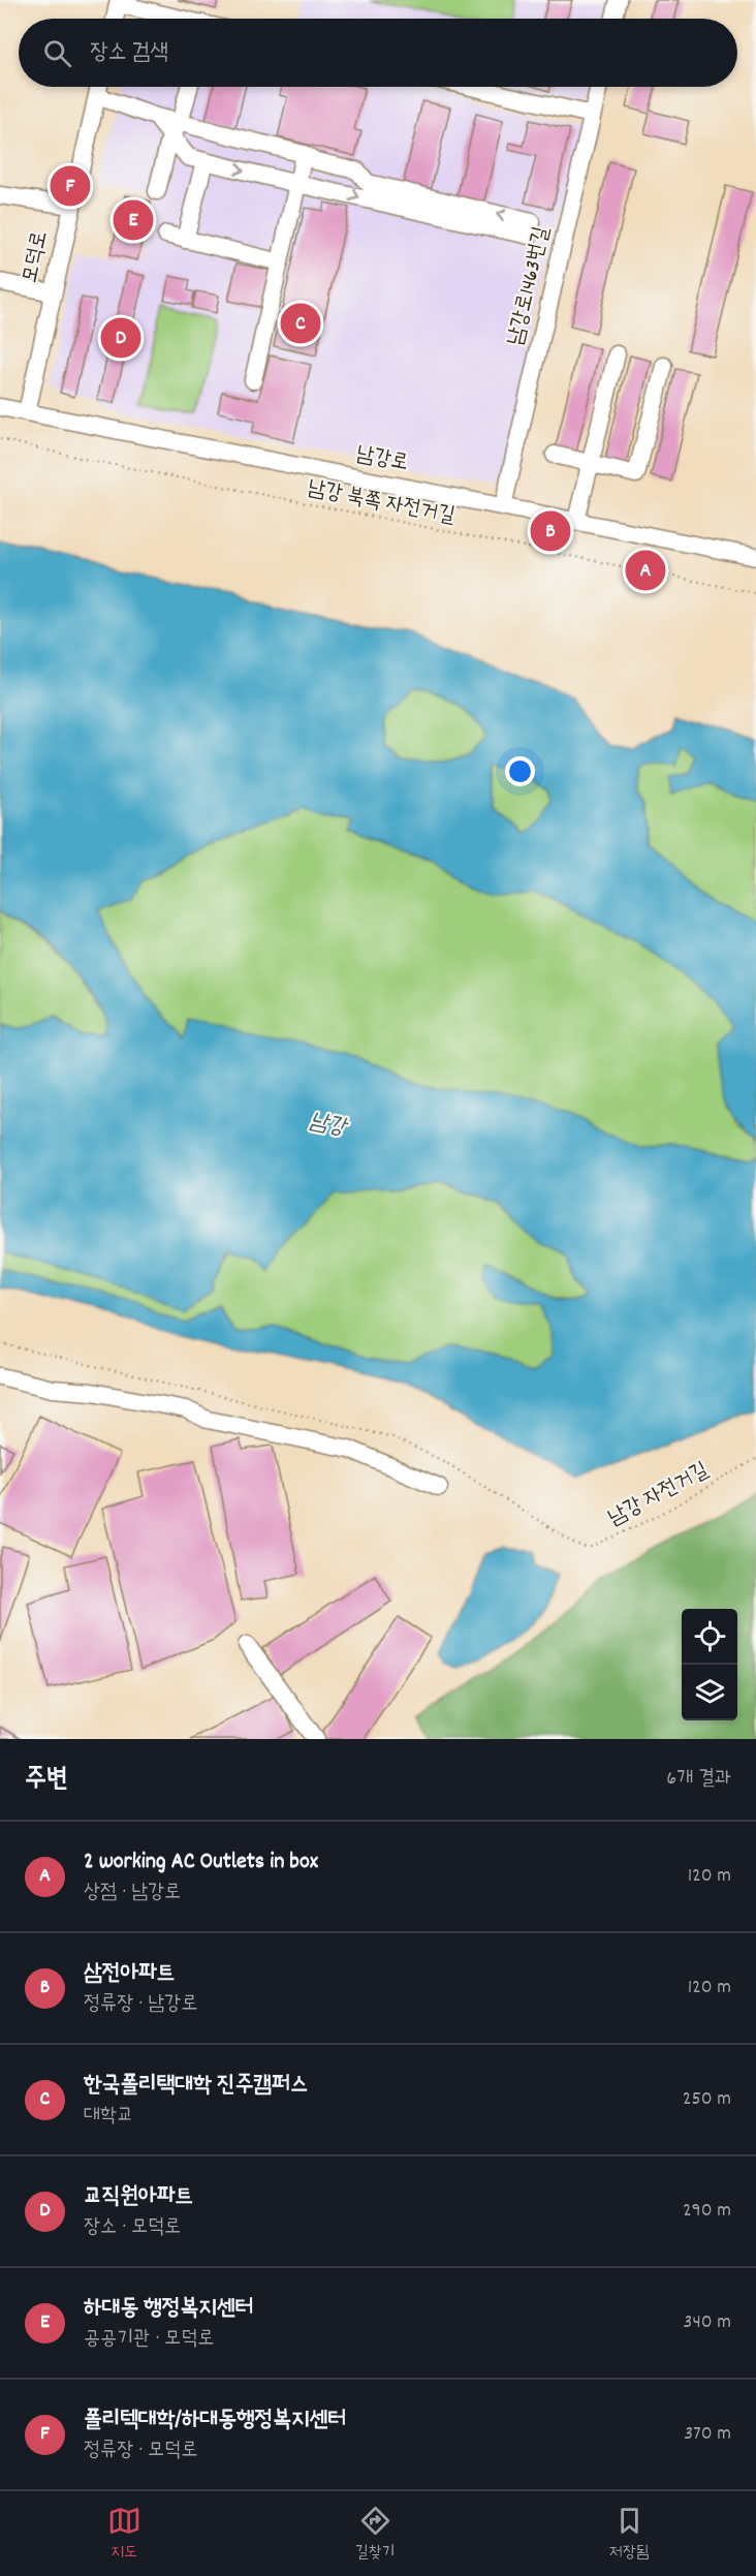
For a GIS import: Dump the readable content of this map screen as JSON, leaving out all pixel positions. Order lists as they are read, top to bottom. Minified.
{"streets":{"street":["모덕로","남강로1463번길","남강로"],"path":["남강 북쪽 자전거길","남강 자전거길"]},"crossings":[["모덕로","남강로"],["남강로1463번길","남강로"]],"water":["남강"],"page":{"search":"장소 검색","pins":["F","E","C","D","B","A"],"heading":["주변","6개 결과"],"list":[{"mark":"A","name":"2 working AC Outlets in box","note":"상점 · 남강로","value":"120 m"},{"mark":"B","name":"삼전아파트","note":"정류장 · 남강로","value":"120 m"},{"mark":"C","name":"한국폴리택대학 진주캠퍼스","note":"대학교","value":"250 m"},{"mark":"D","name":"교직원아파트","note":"장소 · 모덕로","value":"290 m"},{"mark":"E","name":"하대동 행정복지센터","note":"공공기관 · 모덕로","value":"340 m"},{"mark":"F","name":"폴리텍대학/하대동행정복지센터","note":"정류장 · 모덕로","value":"370 m"}],"nav":["지도","길찾기","저장됨"]}}
